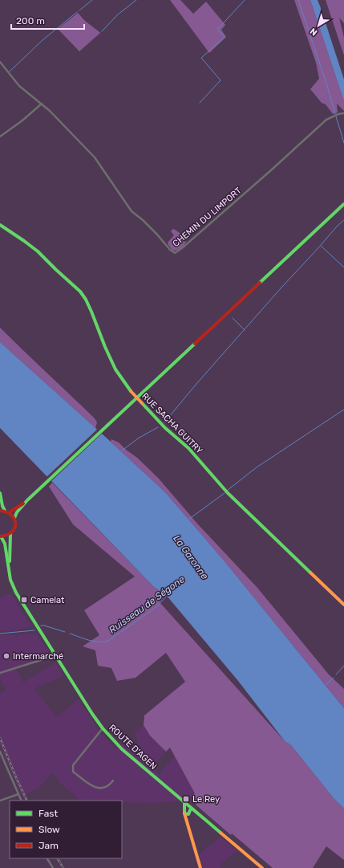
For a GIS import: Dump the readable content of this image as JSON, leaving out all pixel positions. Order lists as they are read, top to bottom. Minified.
{"streets":{"main road":["RUE SACHA GUITRY","ROUTE D'AGEN"],"street":["CHEMIN DU LIMPORT"]},"water":["La Garonne","Ruisseau de Ségone"],"places":{"transit":["Camelat","Le Rey"],"other":["Intermarché"]},"legend":["Fast","Slow","Jam"],"scale_bar":"200 m","north":"bottom left"}
